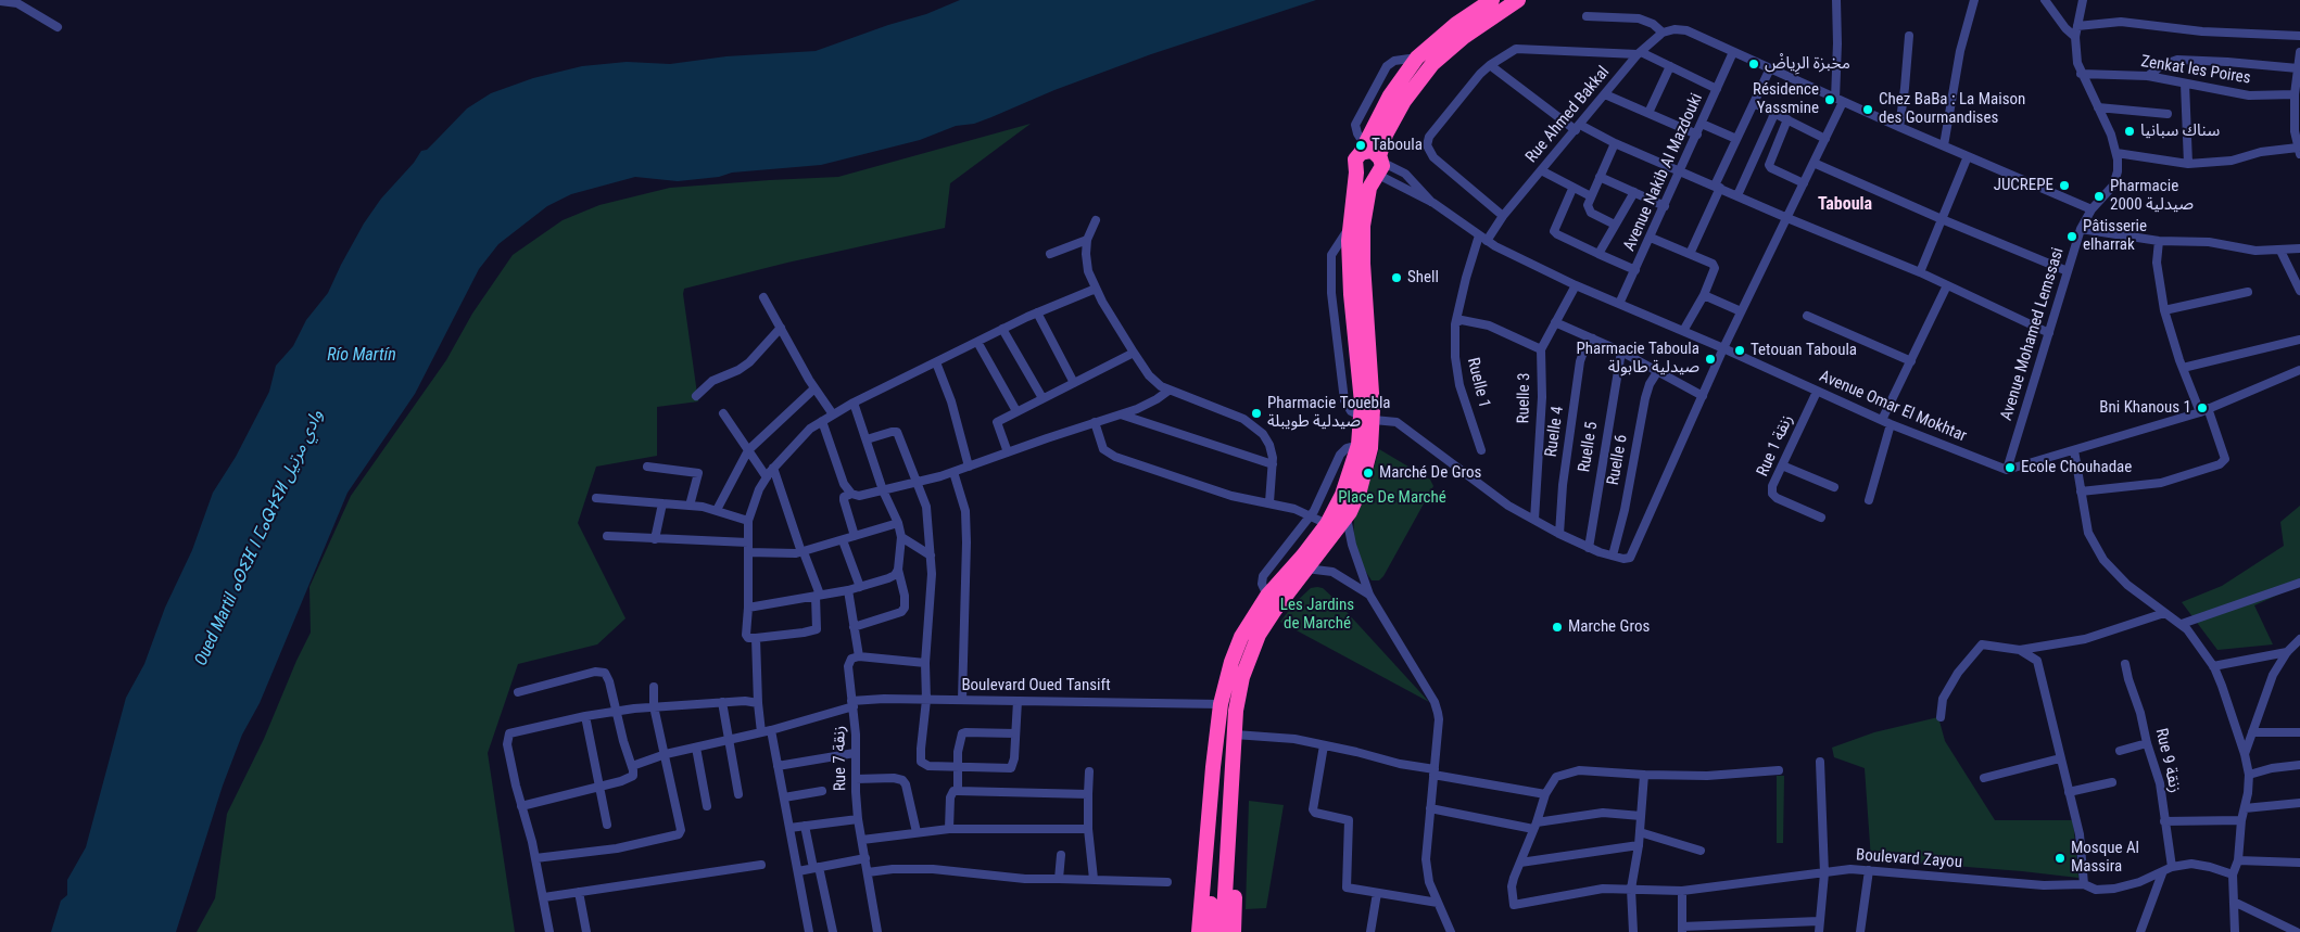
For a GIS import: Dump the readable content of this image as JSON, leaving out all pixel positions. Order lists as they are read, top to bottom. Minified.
{"streets":{"street":["Zenkat les Poires","Rue Ahmed Bakkal","Avenue Nakib Al Mazdouki","Avenue Mohamed Lemssasi","Ruelle 1","Ruelle 3","Avenue Omar El Mokhtar","Ruelle 4","Rue 1 زنقة","Ruelle 5","Ruelle 6","Boulevard Oued Tansift","Rue 7 زنقة","Rue 9 زنقة","Boulevard Zayou"]},"crossings":[["Zenkat les Poires","Avenue Mohamed Lemssasi"],["Rue Ahmed Bakkal","Avenue Omar El Mokhtar"],["Avenue Nakib Al Mazdouki","Avenue Omar El Mokhtar"],["Avenue Mohamed Lemssasi","Avenue Omar El Mokhtar"],["Ruelle 1","Avenue Omar El Mokhtar"],["Ruelle 3","Avenue Omar El Mokhtar"],["Avenue Omar El Mokhtar","Rue 1 زنقة"],["Boulevard Oued Tansift","Rue 7 زنقة"],["Rue 9 زنقة","Boulevard Zayou"]],"districts":["Taboula"],"water":["Río Martín","Oued Martil ⴰⵙⵉⴼ ⵏ ⵎⴰⵕⵜⵉⵍ وادي مرتيل"],"parks":["Place De Marché","Les Jardins de Marché"],"places":["مخبزة الرِياضْ","Résidence Yassmine","Chez BaBa : La Maison des Gourmandises","سناك سبانيا","Taboula","JUCREPE","Pharmacie 2000 صيدلية","Pâtisserie elharrak","Shell","Tetouan Taboula","Pharmacie Taboula صيدلية طابولة","Bni Khanous 1","Pharmacie Touebla صيدلية طويبلة","Ecole Chouhadae","Marché De Gros","Marche Gros","Mosque Al Massira"]}
